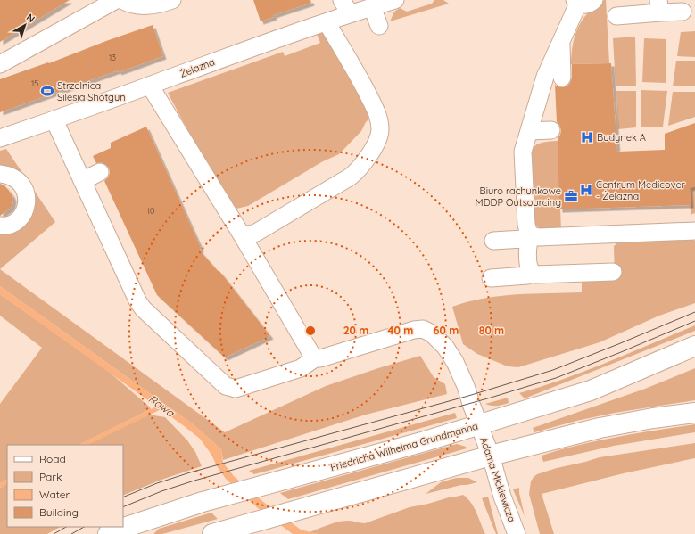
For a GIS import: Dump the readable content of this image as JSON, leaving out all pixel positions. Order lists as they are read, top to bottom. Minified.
{"streets":{"main road":["Friedricha Wilhelma Grundmanna"],"street":["Żelazna","Adama Mickiewicza"]},"crossings":[["Friedricha Wilhelma Grundmanna","Adama Mickiewicza"]],"water":["Rawa"],"places":{"sports":["Strzelnica Silesia Shotgun"],"hospital":["Budynek A","Centrum Medicover - Żelazna"],"office":["Biuro rachunkowe MDDP Outsourcing"]},"house_numbers":["13","15","10"],"legend":["Road","Park","Water","Building"],"north":"top right","rings":["20 m","40 m","60 m","80 m"]}
